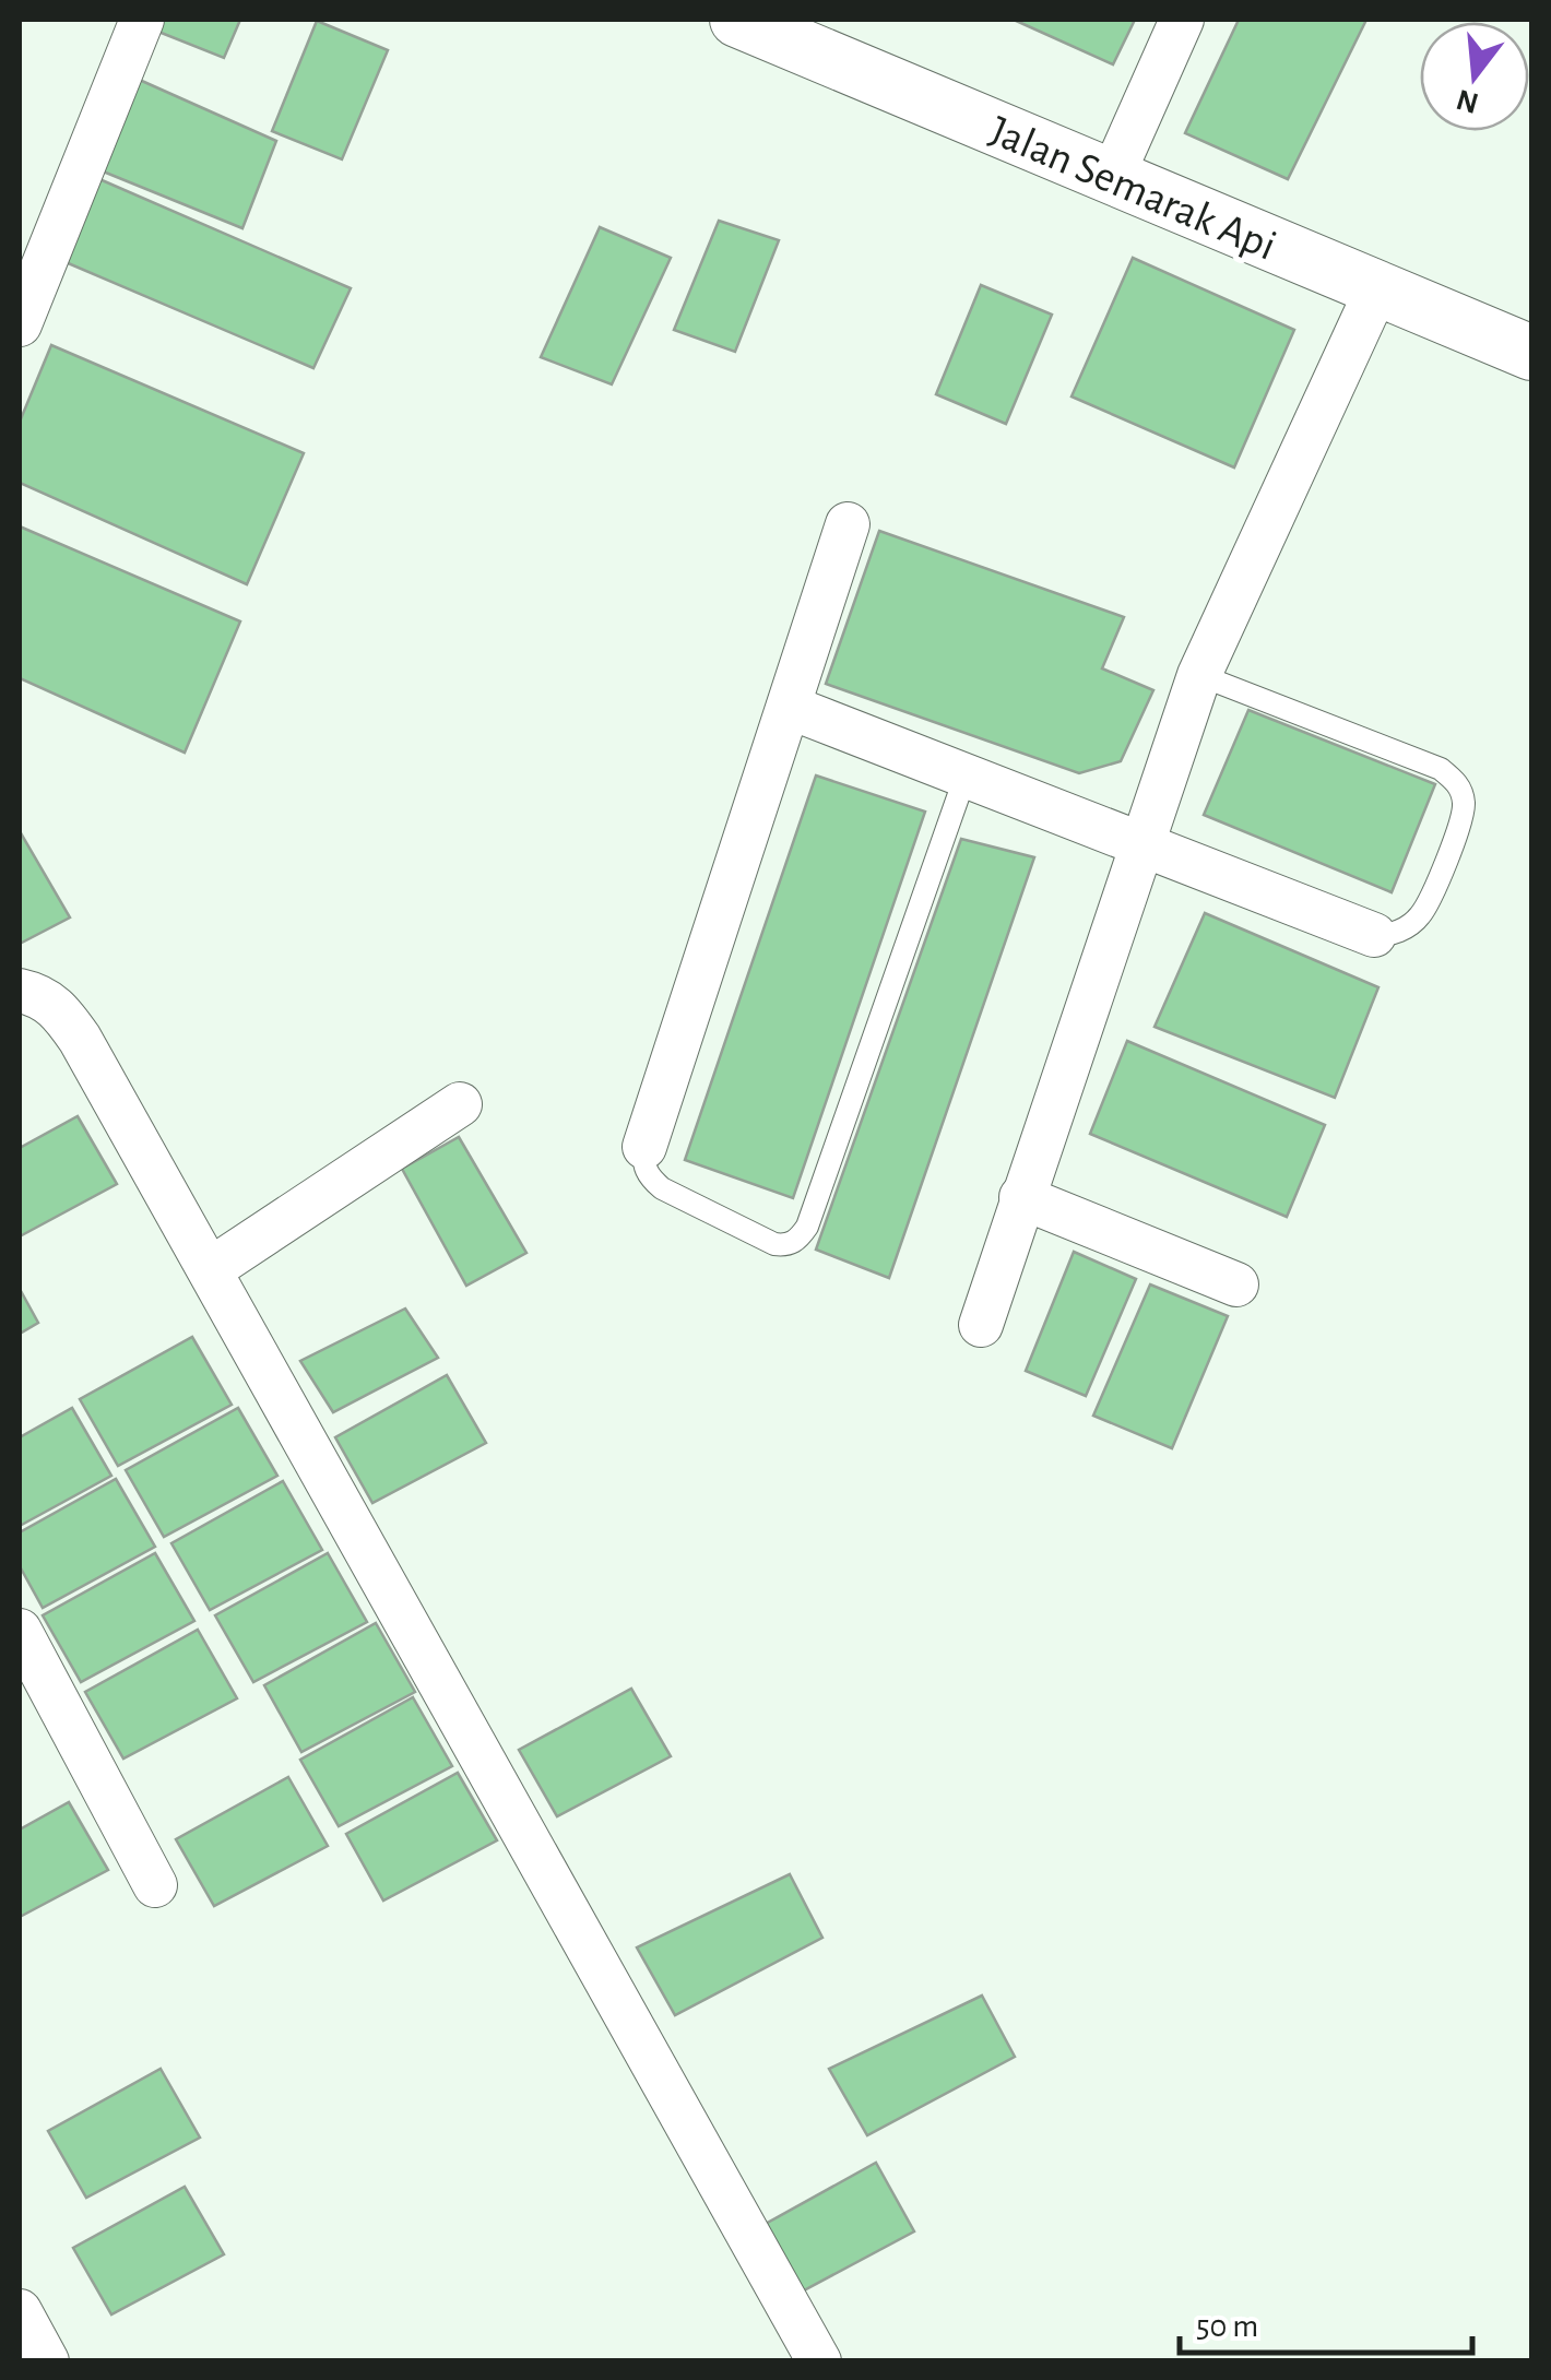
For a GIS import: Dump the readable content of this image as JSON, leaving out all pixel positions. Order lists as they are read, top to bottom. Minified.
{"streets":{"street":["Jalan Semarak Api"]},"scale_bar":"50 m","north":"bottom"}
